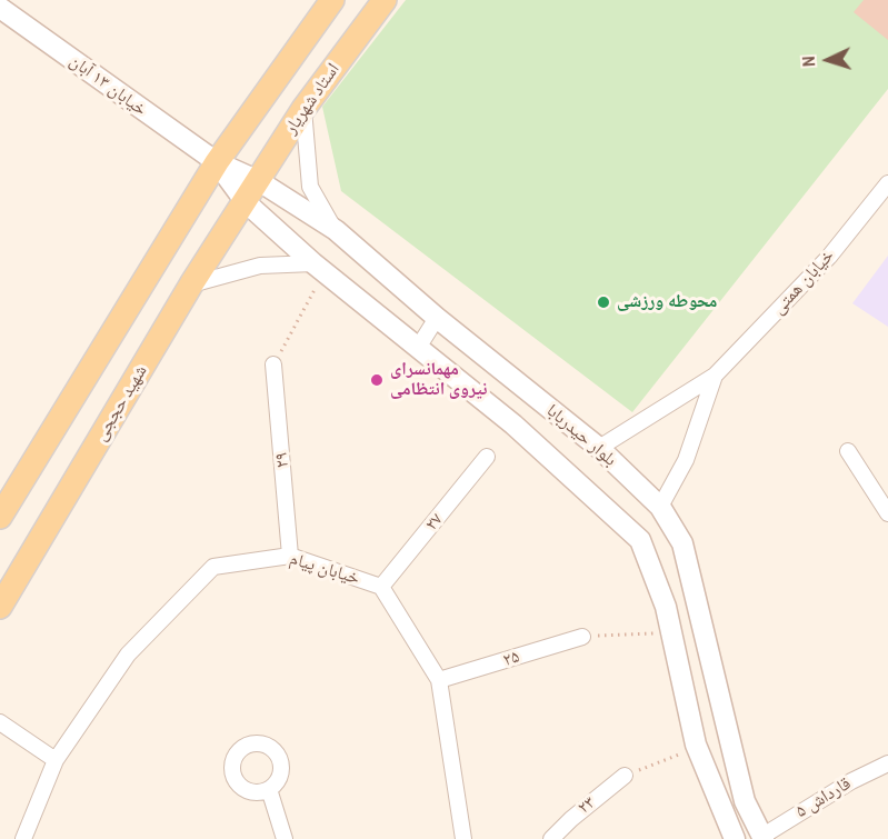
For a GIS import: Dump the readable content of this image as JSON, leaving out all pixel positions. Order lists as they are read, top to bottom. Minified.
{"streets":{"main road":["استاد شهریار","شهید حججی"],"street":["خیابان ۱۳ آبان","خیابان همتی","بلوار حیدربابا","۲۹","۲۷","خیابان پیام","۲۵","۵ قارداش","۲۳"]},"crossings":[["خیابان ۱۳ آبان","بلوار حیدربابا"],["استاد شهریار","شهید حججی"],["استاد شهریار","بلوار حیدربابا"],["شهید حججی","بلوار حیدربابا"],["بلوار حیدربابا","۵ قارداش"],["۲۹","خیابان پیام"],["۲۷","خیابان پیام"],["خیابان پیام","۲۵"]],"places":["محوطه ورزشی","مهمانسرای نیروی انتظامی"],"north":"left"}
